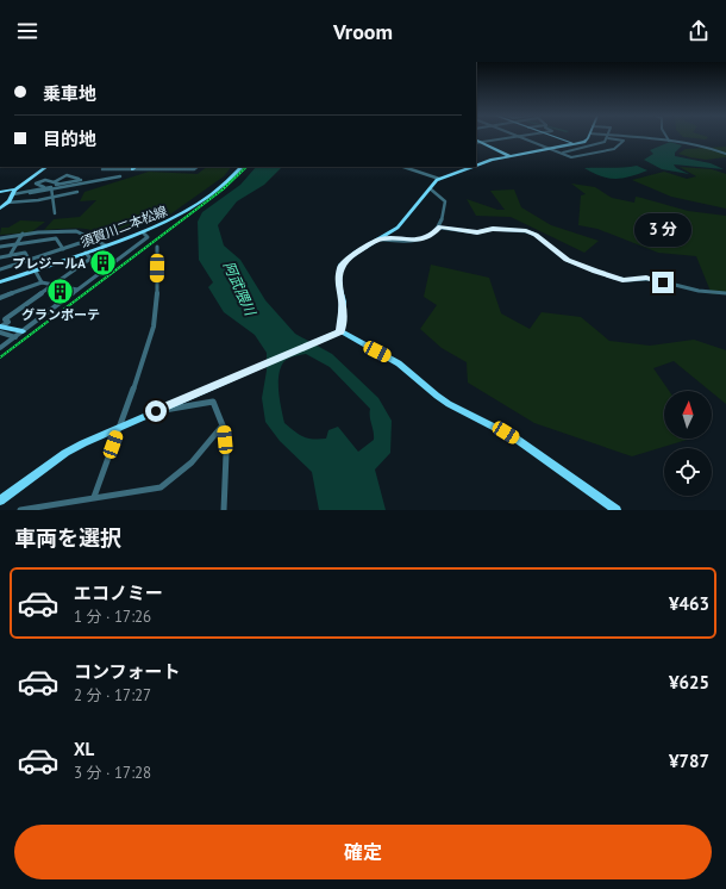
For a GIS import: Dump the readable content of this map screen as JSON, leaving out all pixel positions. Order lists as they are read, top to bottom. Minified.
{"streets":{"street":["須賀川二本松線"]},"water":["阿武隈川"],"places":{"building":["プレジールA","グランポーテ"]},"north":"top","page":{"header":"Vroom","banner":["乗車地","目的地"],"bubble":"3 分","heading":"車両を選択","list":[{"name":"エコノミー","note":"1 分 · 17:26","value":"¥463"},{"name":"コンフォート","note":"2 分 · 17:27","value":"¥625"},{"name":"XL","note":"3 分 · 17:28","value":"¥787"}],"buttons":"確定"}}
